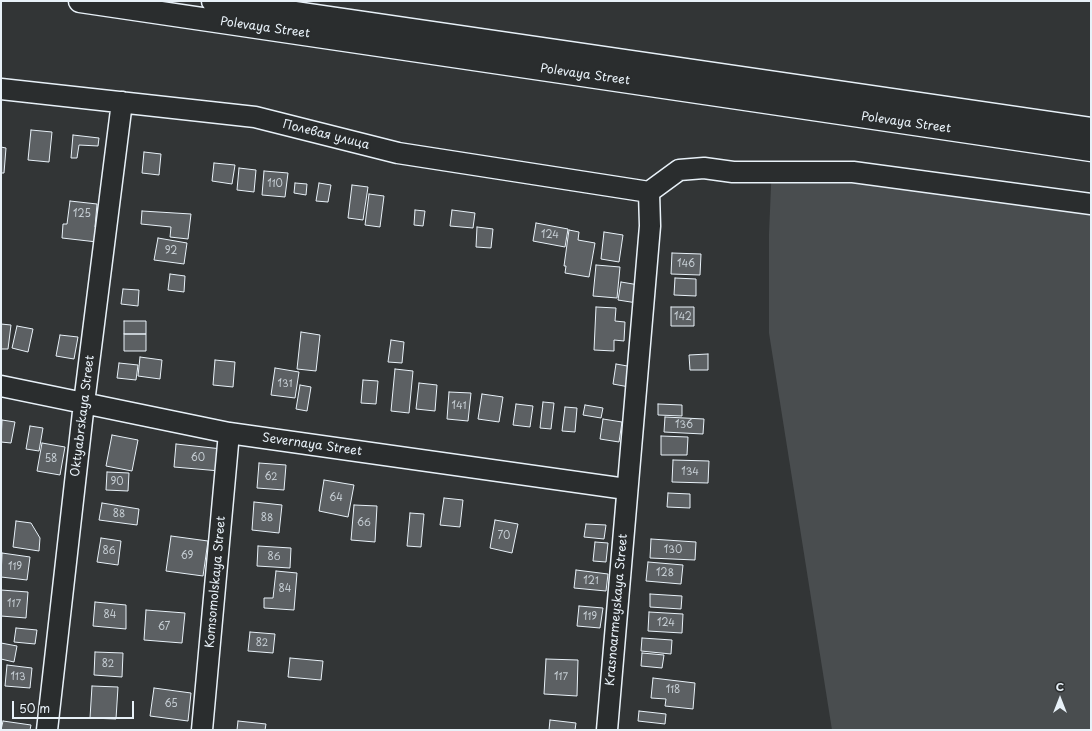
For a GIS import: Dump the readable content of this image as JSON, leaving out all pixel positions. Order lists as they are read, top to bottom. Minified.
{"streets":{"highway":["Polevaya Street"],"street":["Полевая улица","Oktyabrskaya Street","Severnaya Street","Komsomolskaya Street","Krasnoarmeyskaya Street"]},"crossings":[["Полевая улица","Oktyabrskaya Street"],["Полевая улица","Krasnoarmeyskaya Street"],["Oktyabrskaya Street","Severnaya Street"],["Severnaya Street","Komsomolskaya Street"],["Severnaya Street","Krasnoarmeyskaya Street"]],"house_numbers":["110","125","124","92","146","142","131","141","136","60","58","134","62","90","64","88","88","66","70","130","86","69","86","119","128","121","84","117","84","119","124","67","82","82","113","117","118","65"],"scale_bar":"50 m","north":"top"}
